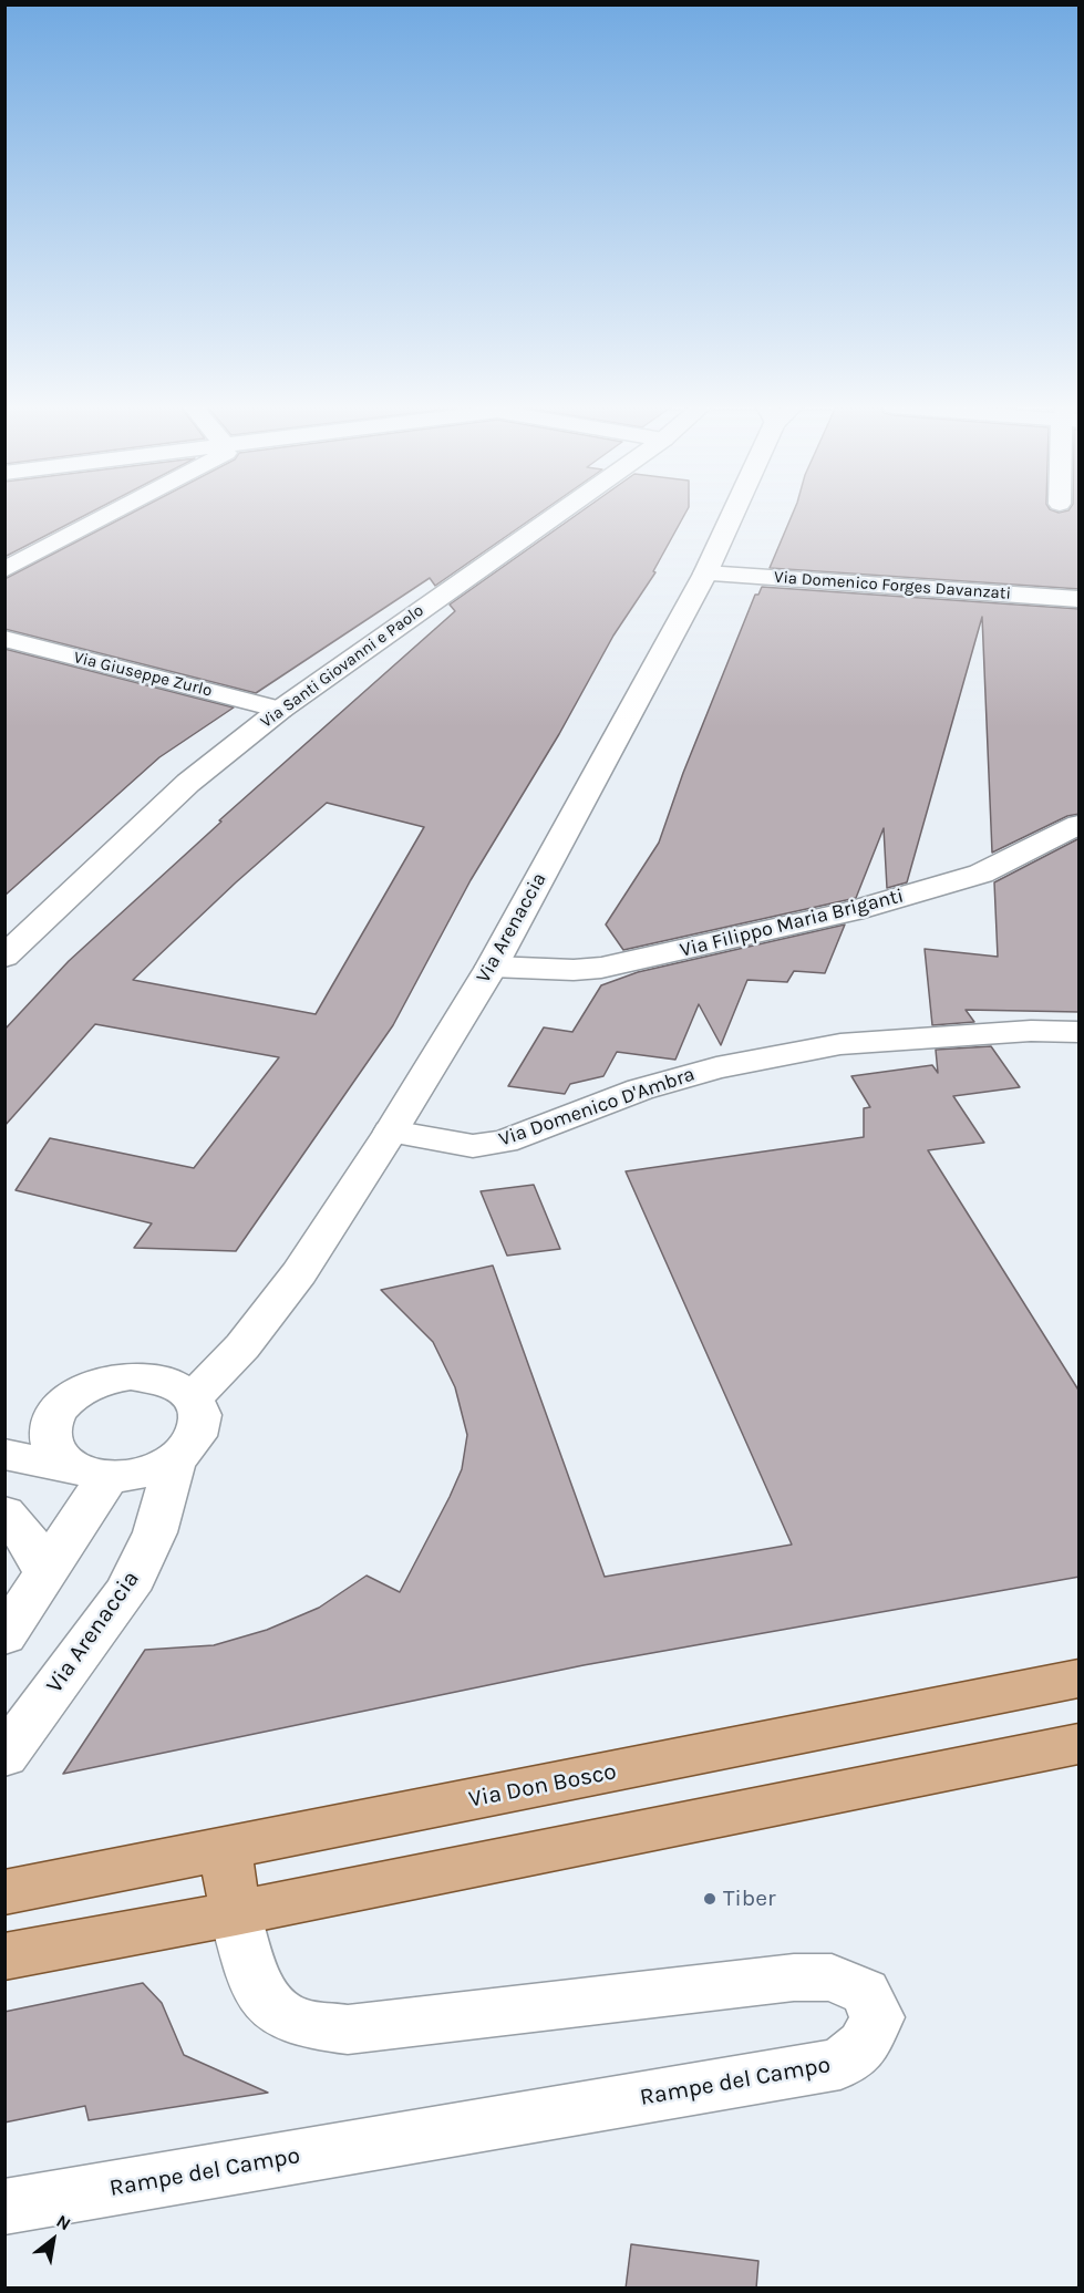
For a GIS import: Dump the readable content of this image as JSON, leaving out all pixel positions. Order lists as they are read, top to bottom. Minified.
{"streets":{"main road":["Via Don Bosco"],"street":["Via Domenico Forges Davanzati","Via Santi Giovanni e Paolo","Via Giuseppe Zurlo","Via Filippo Maria Briganti","Via Arenaccia","Via Domenico D'Ambra","Rampe del Campo"]},"crossings":[["Via Domenico Forges Davanzati","Via Arenaccia"],["Via Santi Giovanni e Paolo","Via Giuseppe Zurlo"],["Via Filippo Maria Briganti","Via Arenaccia"],["Via Arenaccia","Via Domenico D'Ambra"]],"places":["Tiber"],"north":"top right"}
